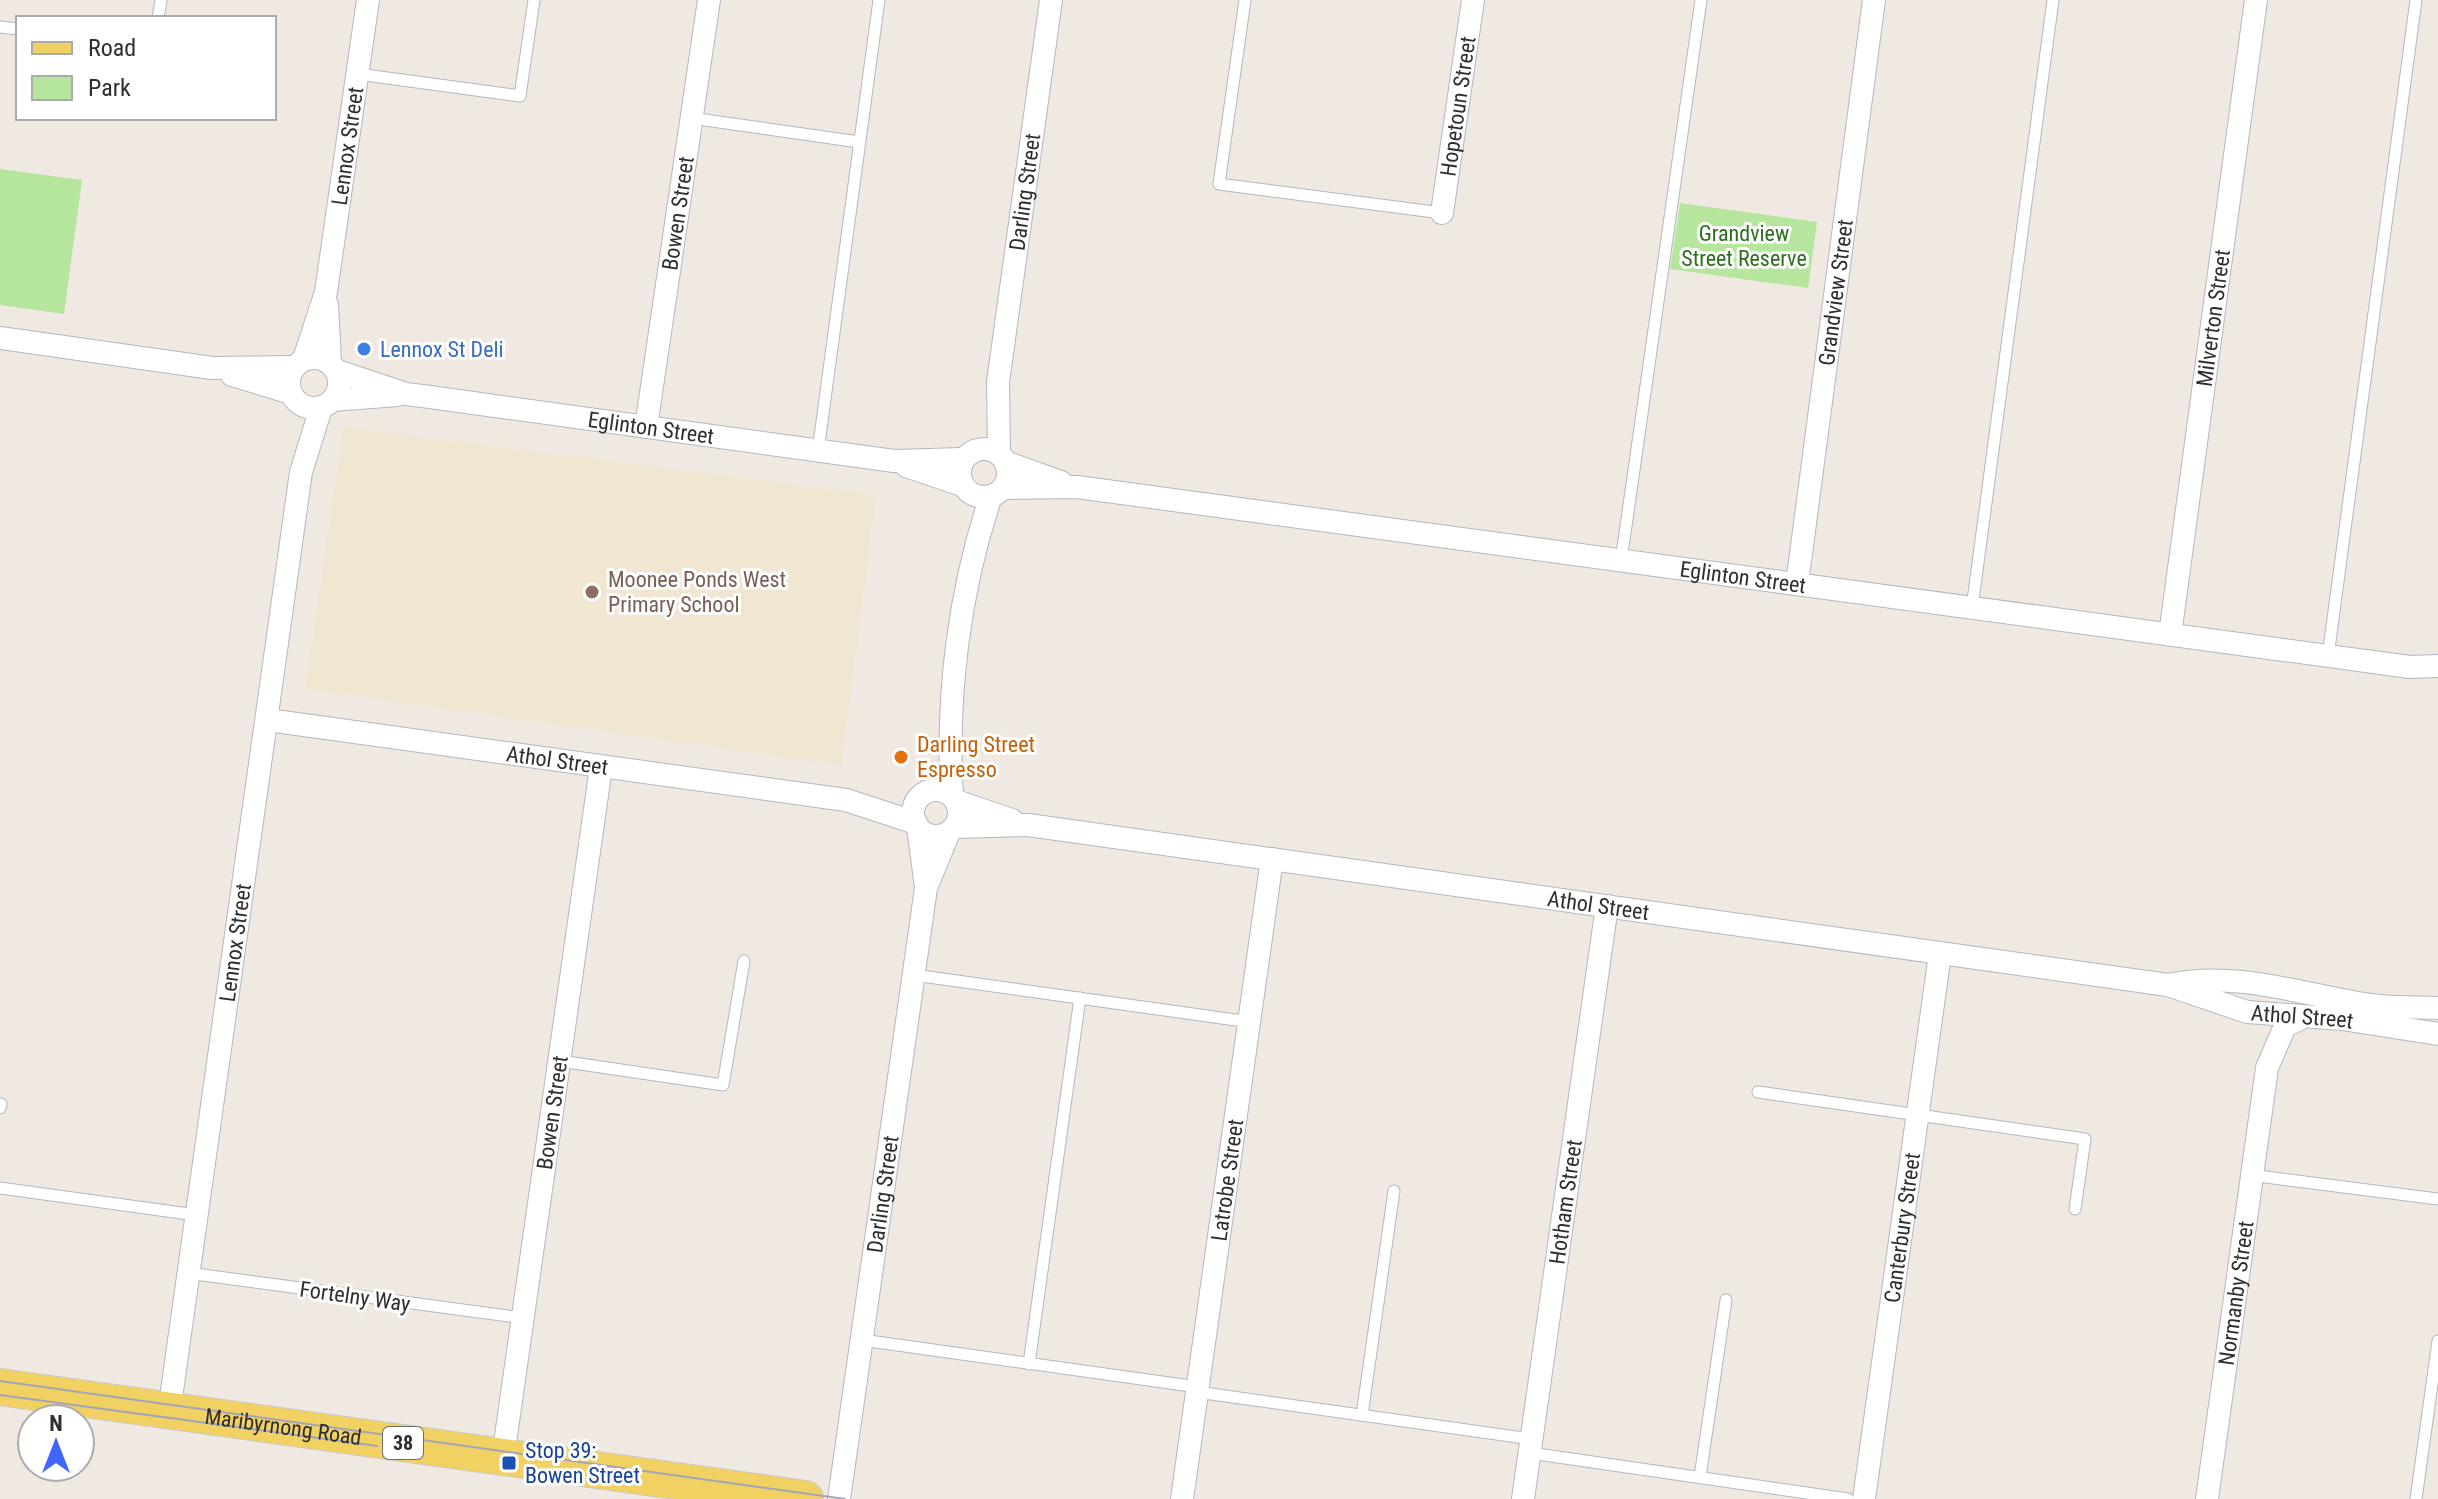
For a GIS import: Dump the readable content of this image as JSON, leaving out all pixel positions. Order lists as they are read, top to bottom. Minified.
{"streets":{"main road":["Maribyrnong Road","38"],"street":["Hopetoun Street","Lennox Street","Darling Street","Bowen Street","Grandview Street","Milverton Street","Eglinton Street","Athol Street","Latrobe Street","Hotham Street","Canterbury Street","Normanby Street"],"lane":["Fortelny Way"]},"crossings":[["Lennox Street","Eglinton Street"],["Lennox Street","Athol Street"],["Lennox Street","Fortelny Way"],["Lennox Street","Maribyrnong Road"],["Darling Street","Eglinton Street"],["Darling Street","Athol Street"],["Bowen Street","Eglinton Street"],["Bowen Street","Athol Street"],["Bowen Street","Fortelny Way"],["Bowen Street","Maribyrnong Road"],["Grandview Street","Eglinton Street"],["Milverton Street","Eglinton Street"],["Athol Street","Latrobe Street"],["Athol Street","Hotham Street"],["Athol Street","Canterbury Street"],["Athol Street","Normanby Street"]],"parks":["Grandview Street Reserve"],"places":{"other":["Lennox St Deli","Moonee Ponds West Primary School","Darling Street Espresso"],"transit":["Stop 39: Bowen Street"]},"legend":["Road","Park"],"north":"top"}
